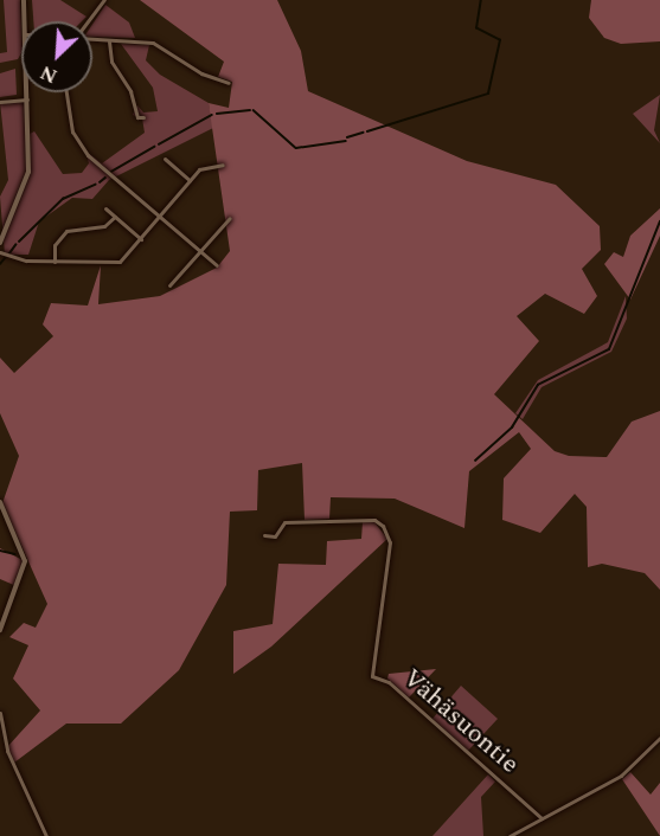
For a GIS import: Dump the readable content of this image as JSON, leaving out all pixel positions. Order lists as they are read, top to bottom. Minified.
{"streets":{"street":["Vähäsuontie"]},"north":"bottom left"}
